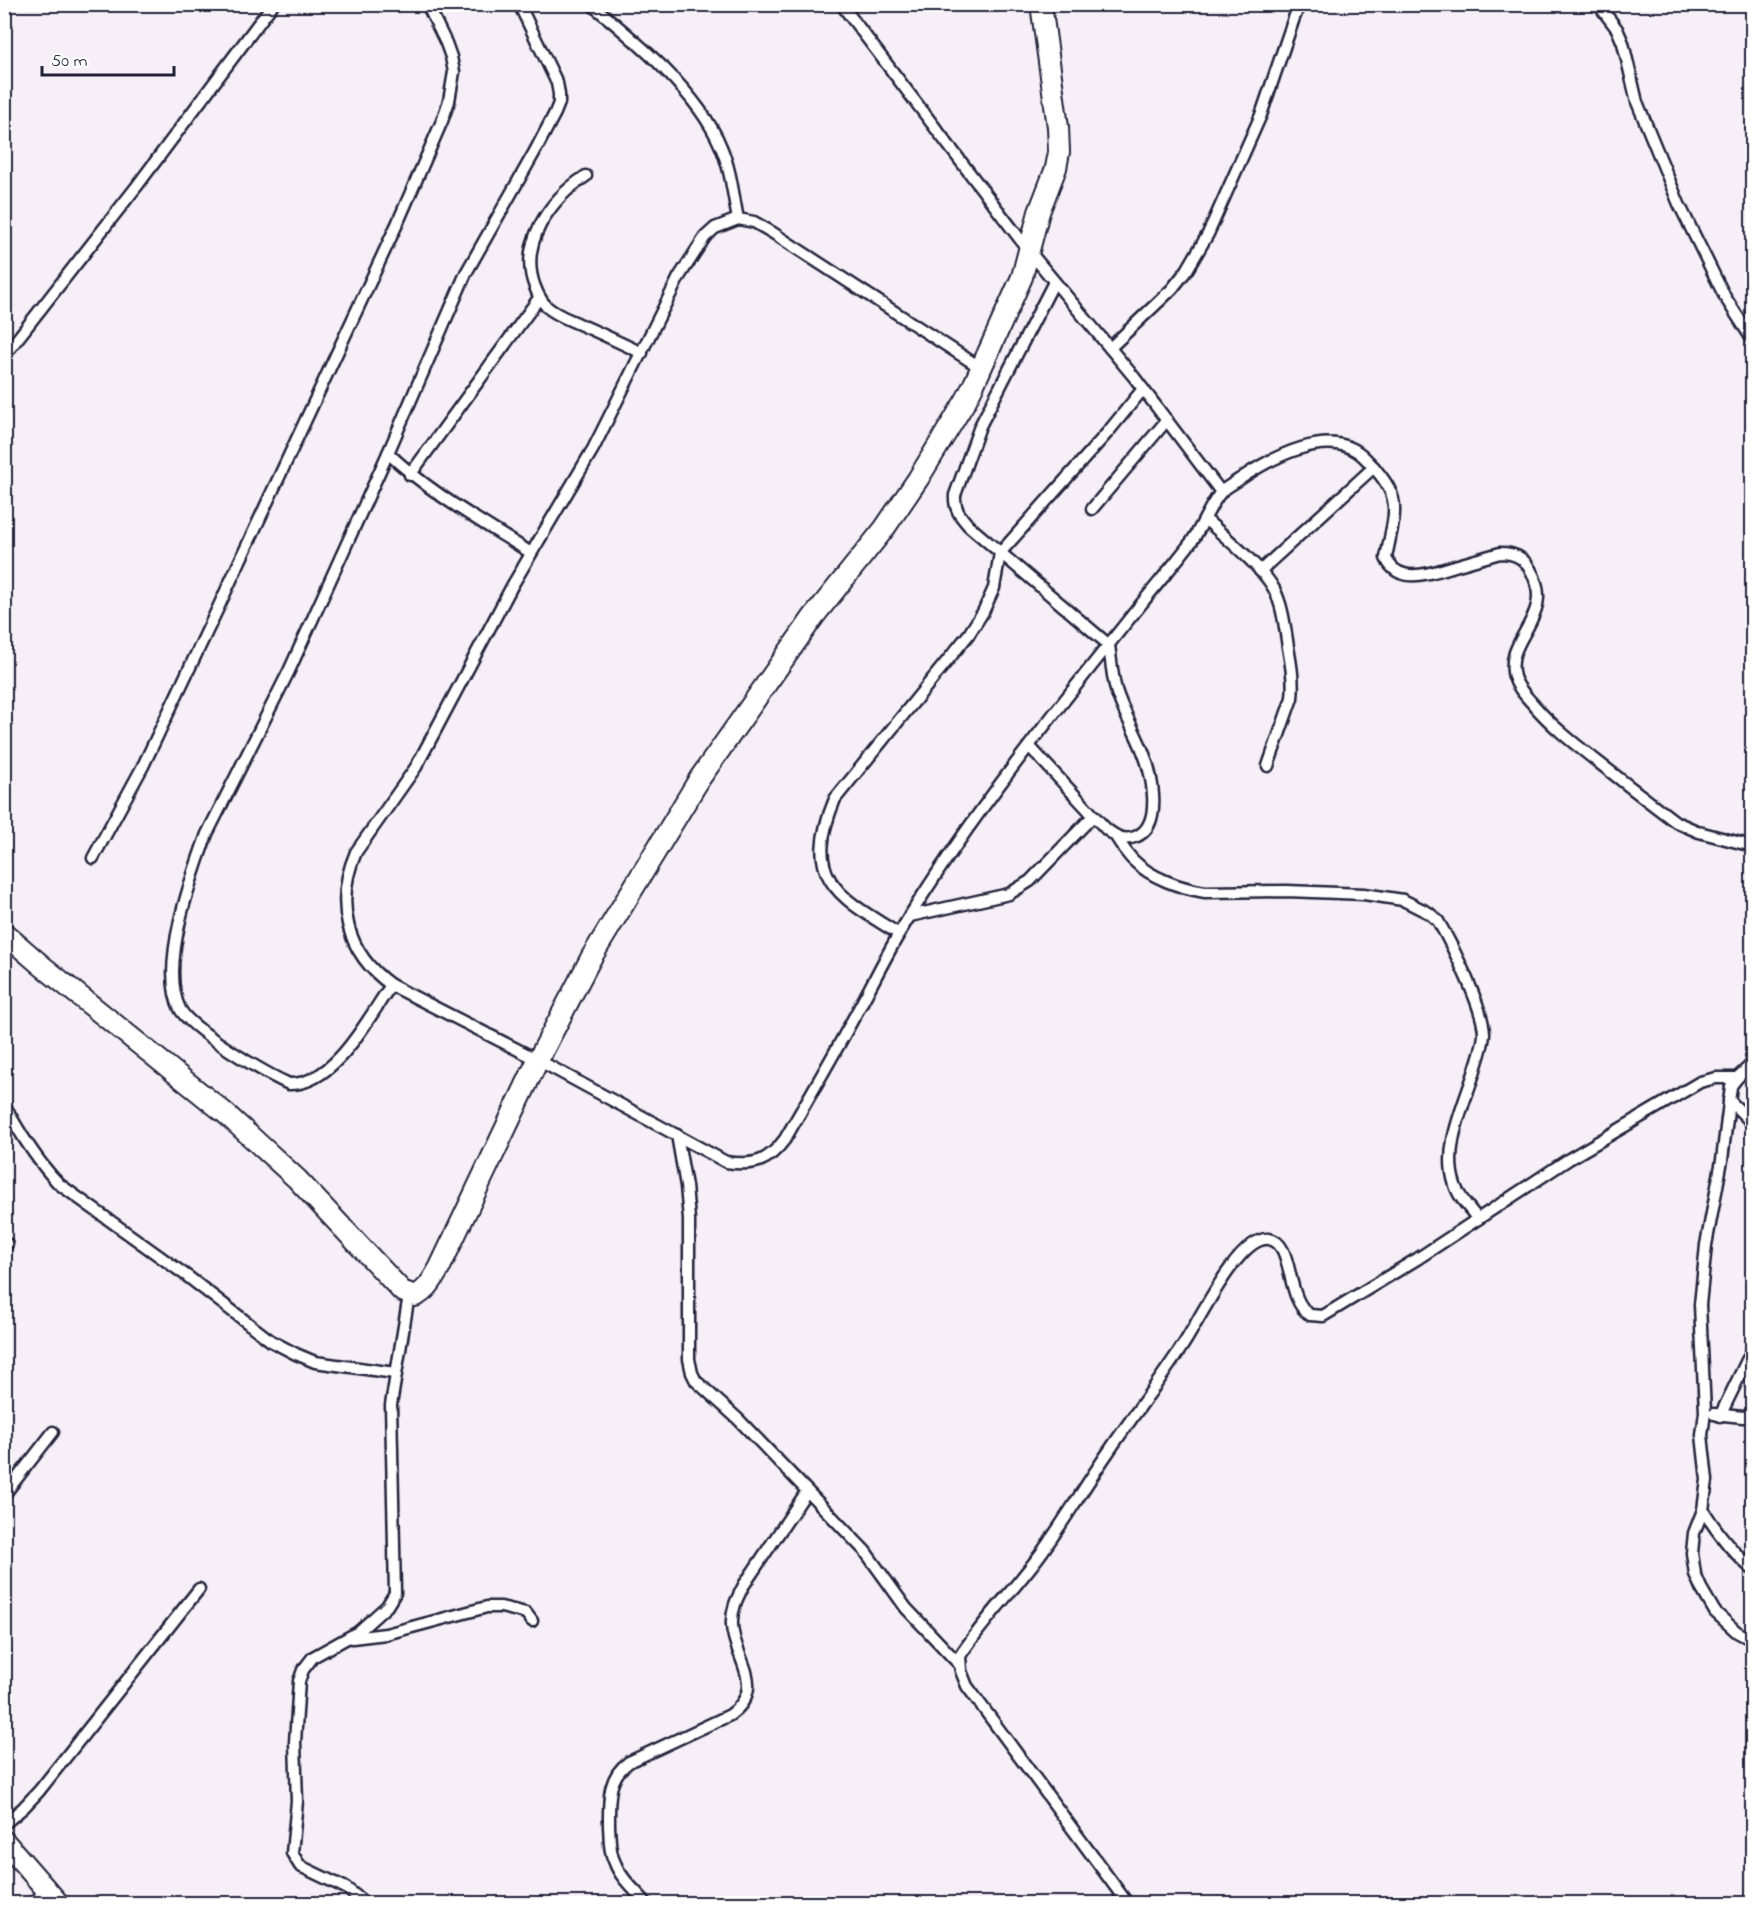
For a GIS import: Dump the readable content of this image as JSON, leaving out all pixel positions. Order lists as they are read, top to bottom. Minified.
{"scale_bar":"50 m"}
